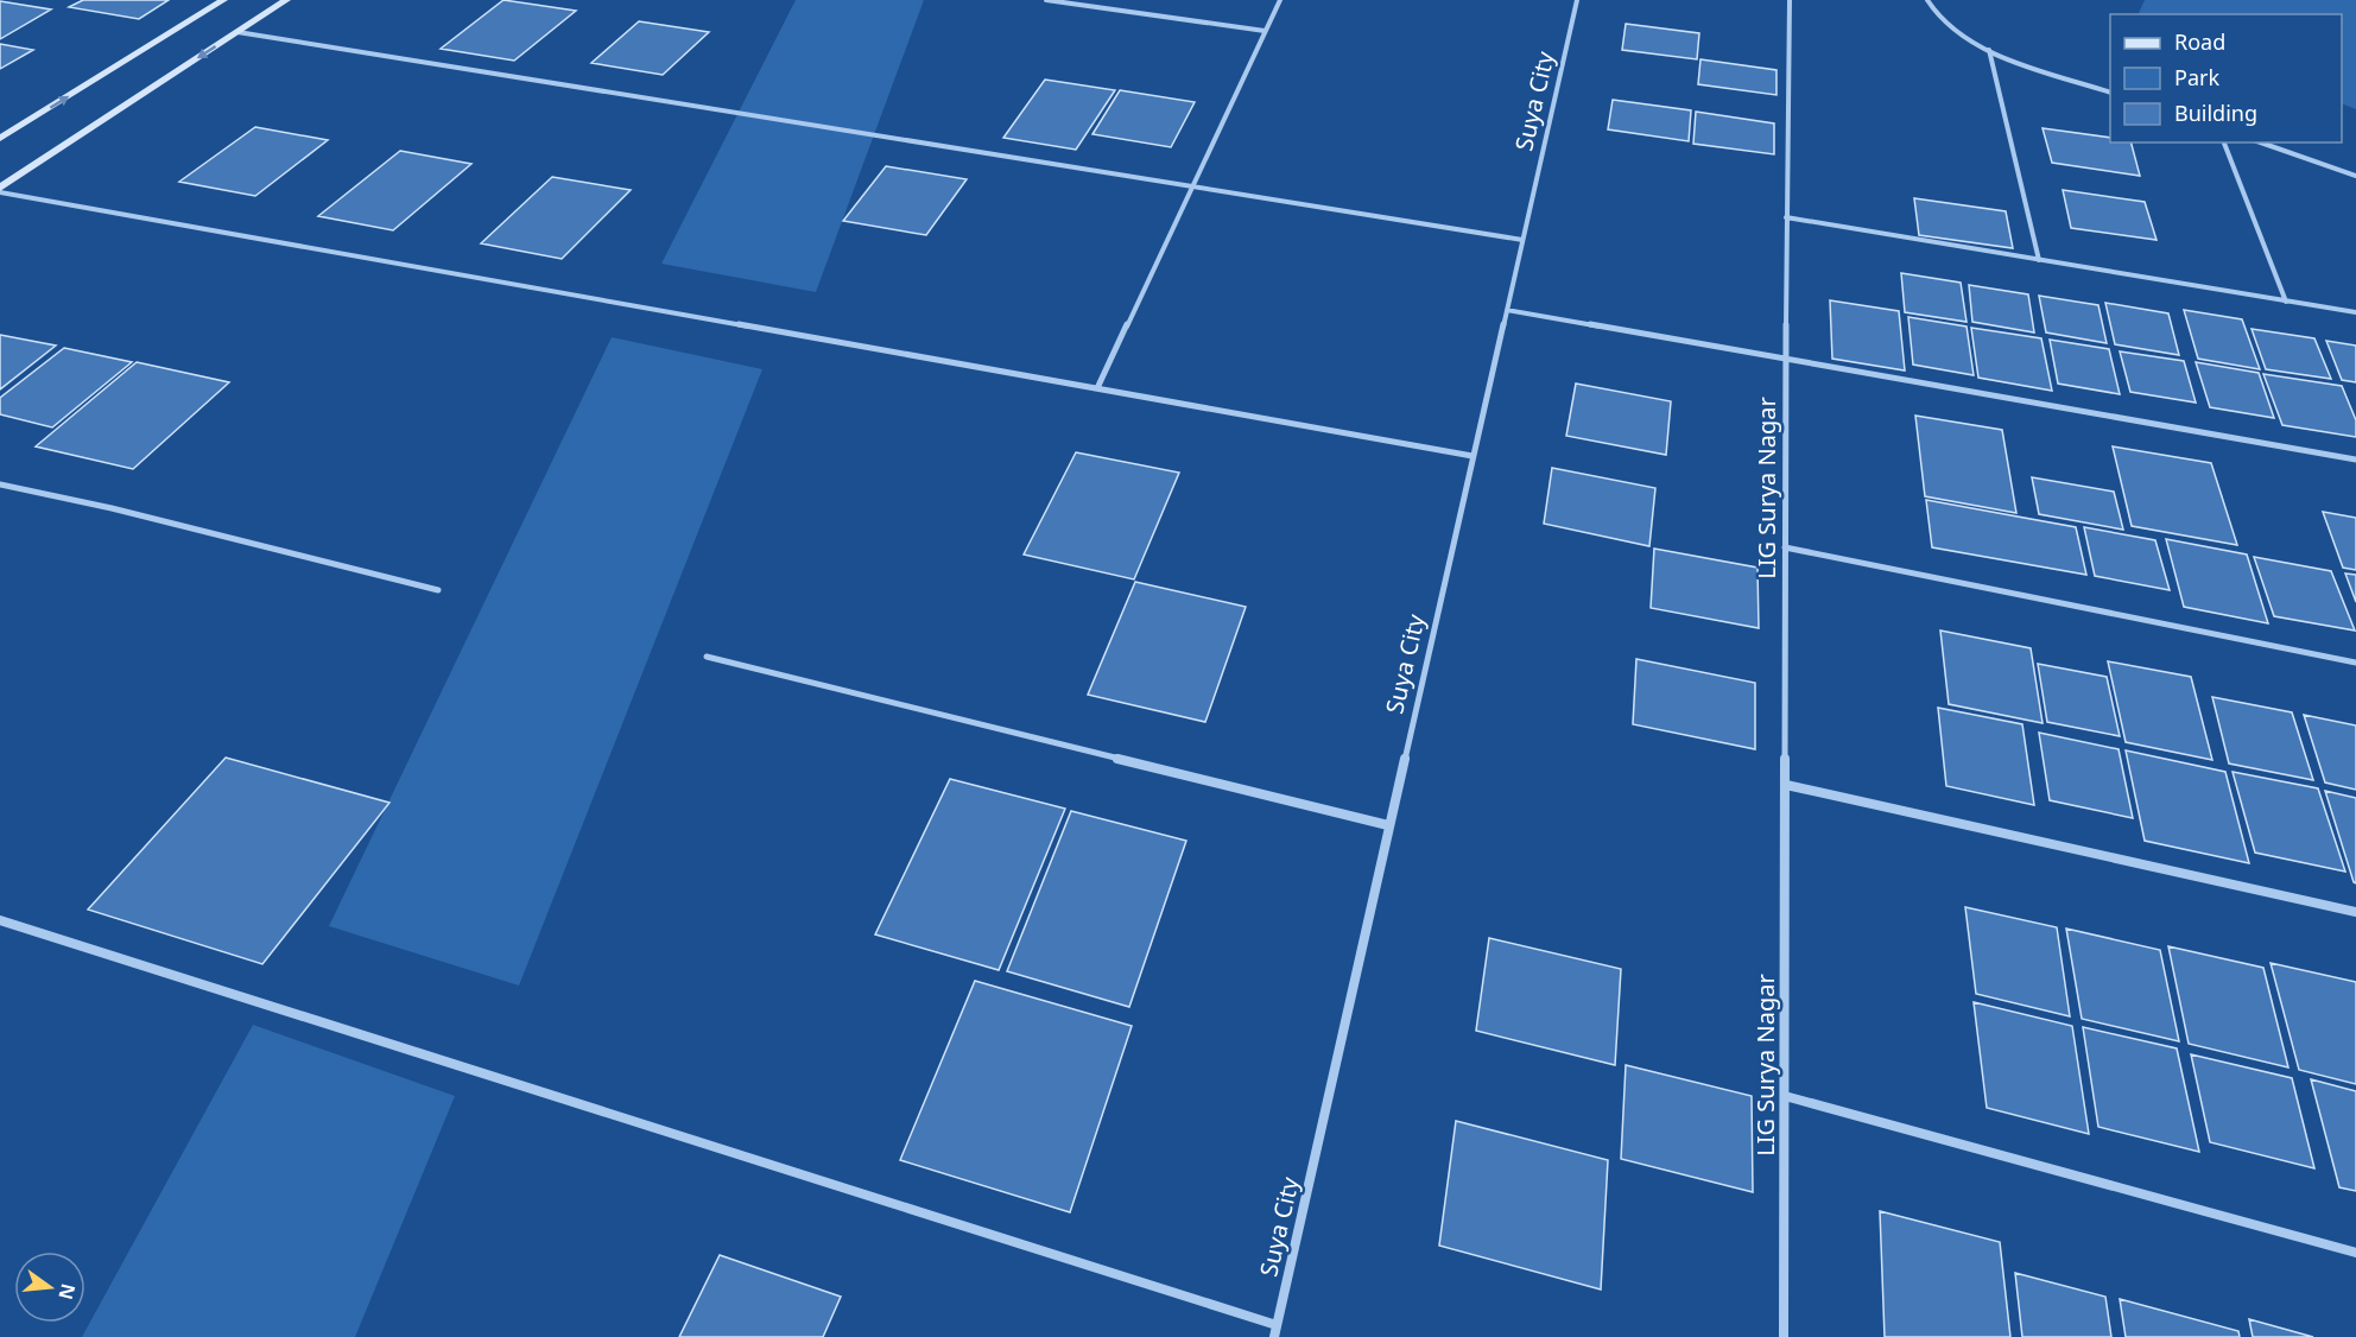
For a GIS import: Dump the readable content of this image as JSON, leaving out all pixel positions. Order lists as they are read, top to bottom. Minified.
{"streets":{"street":["Suya City","LIG Surya Nagar"]},"legend":["Road","Park","Building"],"north":"right"}
